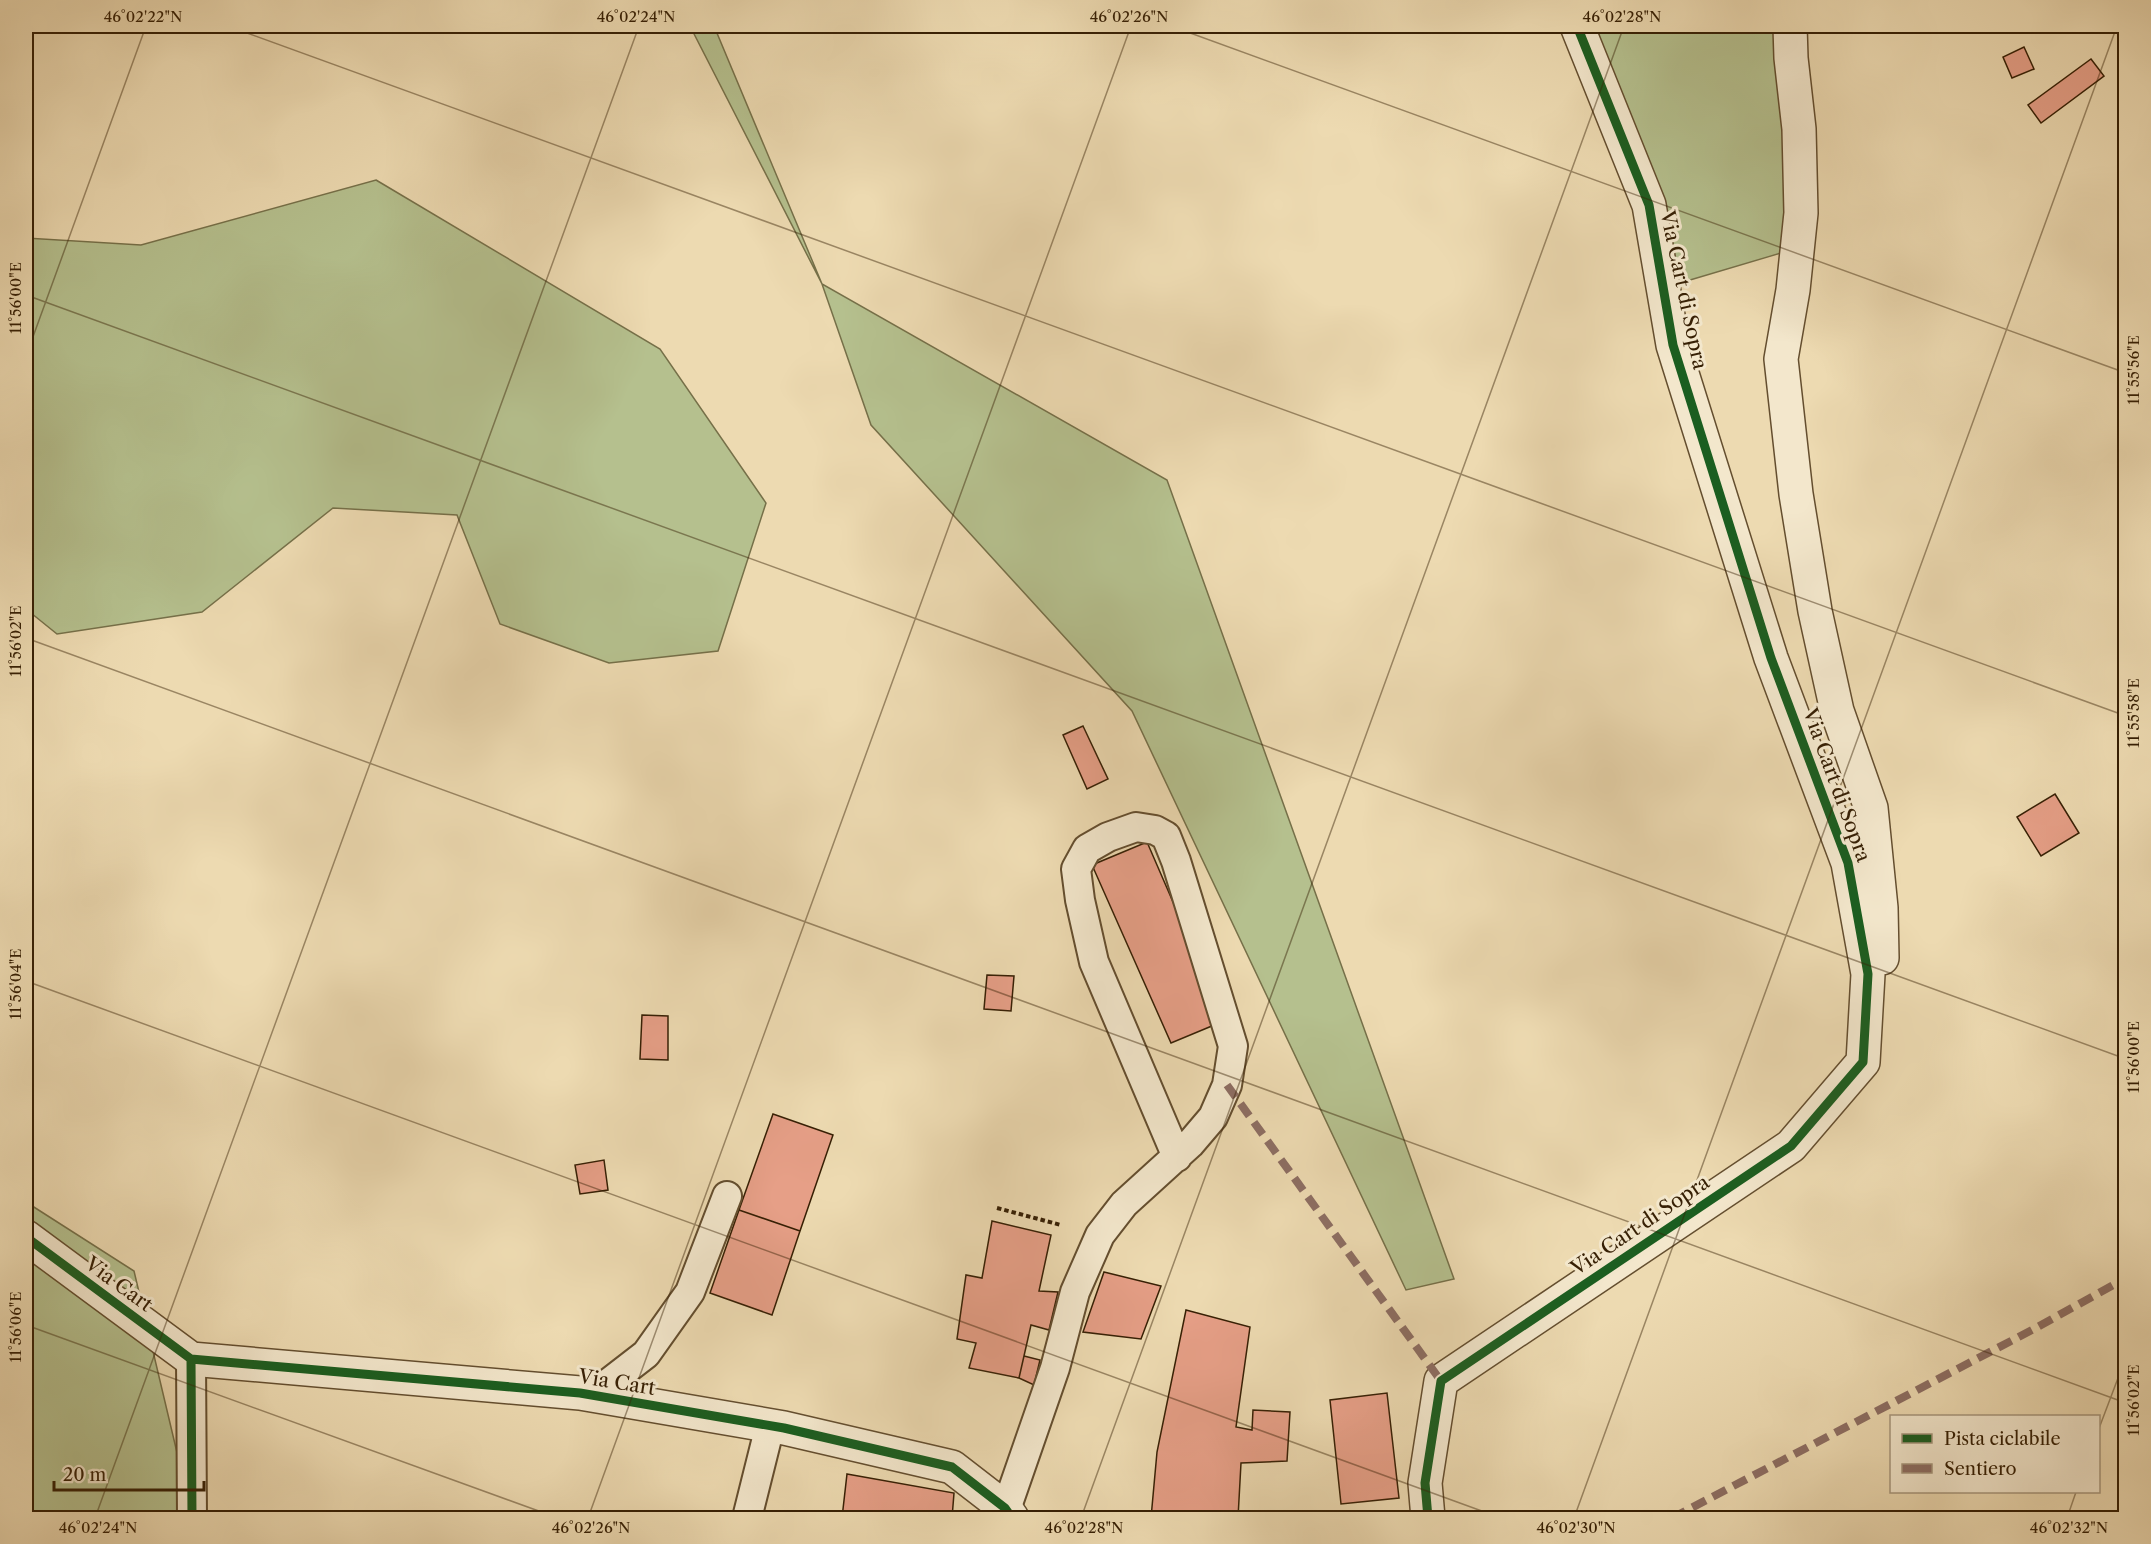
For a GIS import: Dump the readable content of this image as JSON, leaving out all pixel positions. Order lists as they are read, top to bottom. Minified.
{"streets":{"street":["Via Cart di Sopra","Via Cart"]},"legend":["Pista ciclabile","Sentiero"],"scale_bar":"20 m","coordinates":["46°02'22\"N","46°02'24\"N","46°02'26\"N","46°02'28\"N","11°56'00\"E","11°55'56\"E","11°56'02\"E","11°55'58\"E","11°56'04\"E","11°56'06\"E","46°02'30\"N","46°02'32\"N"]}
